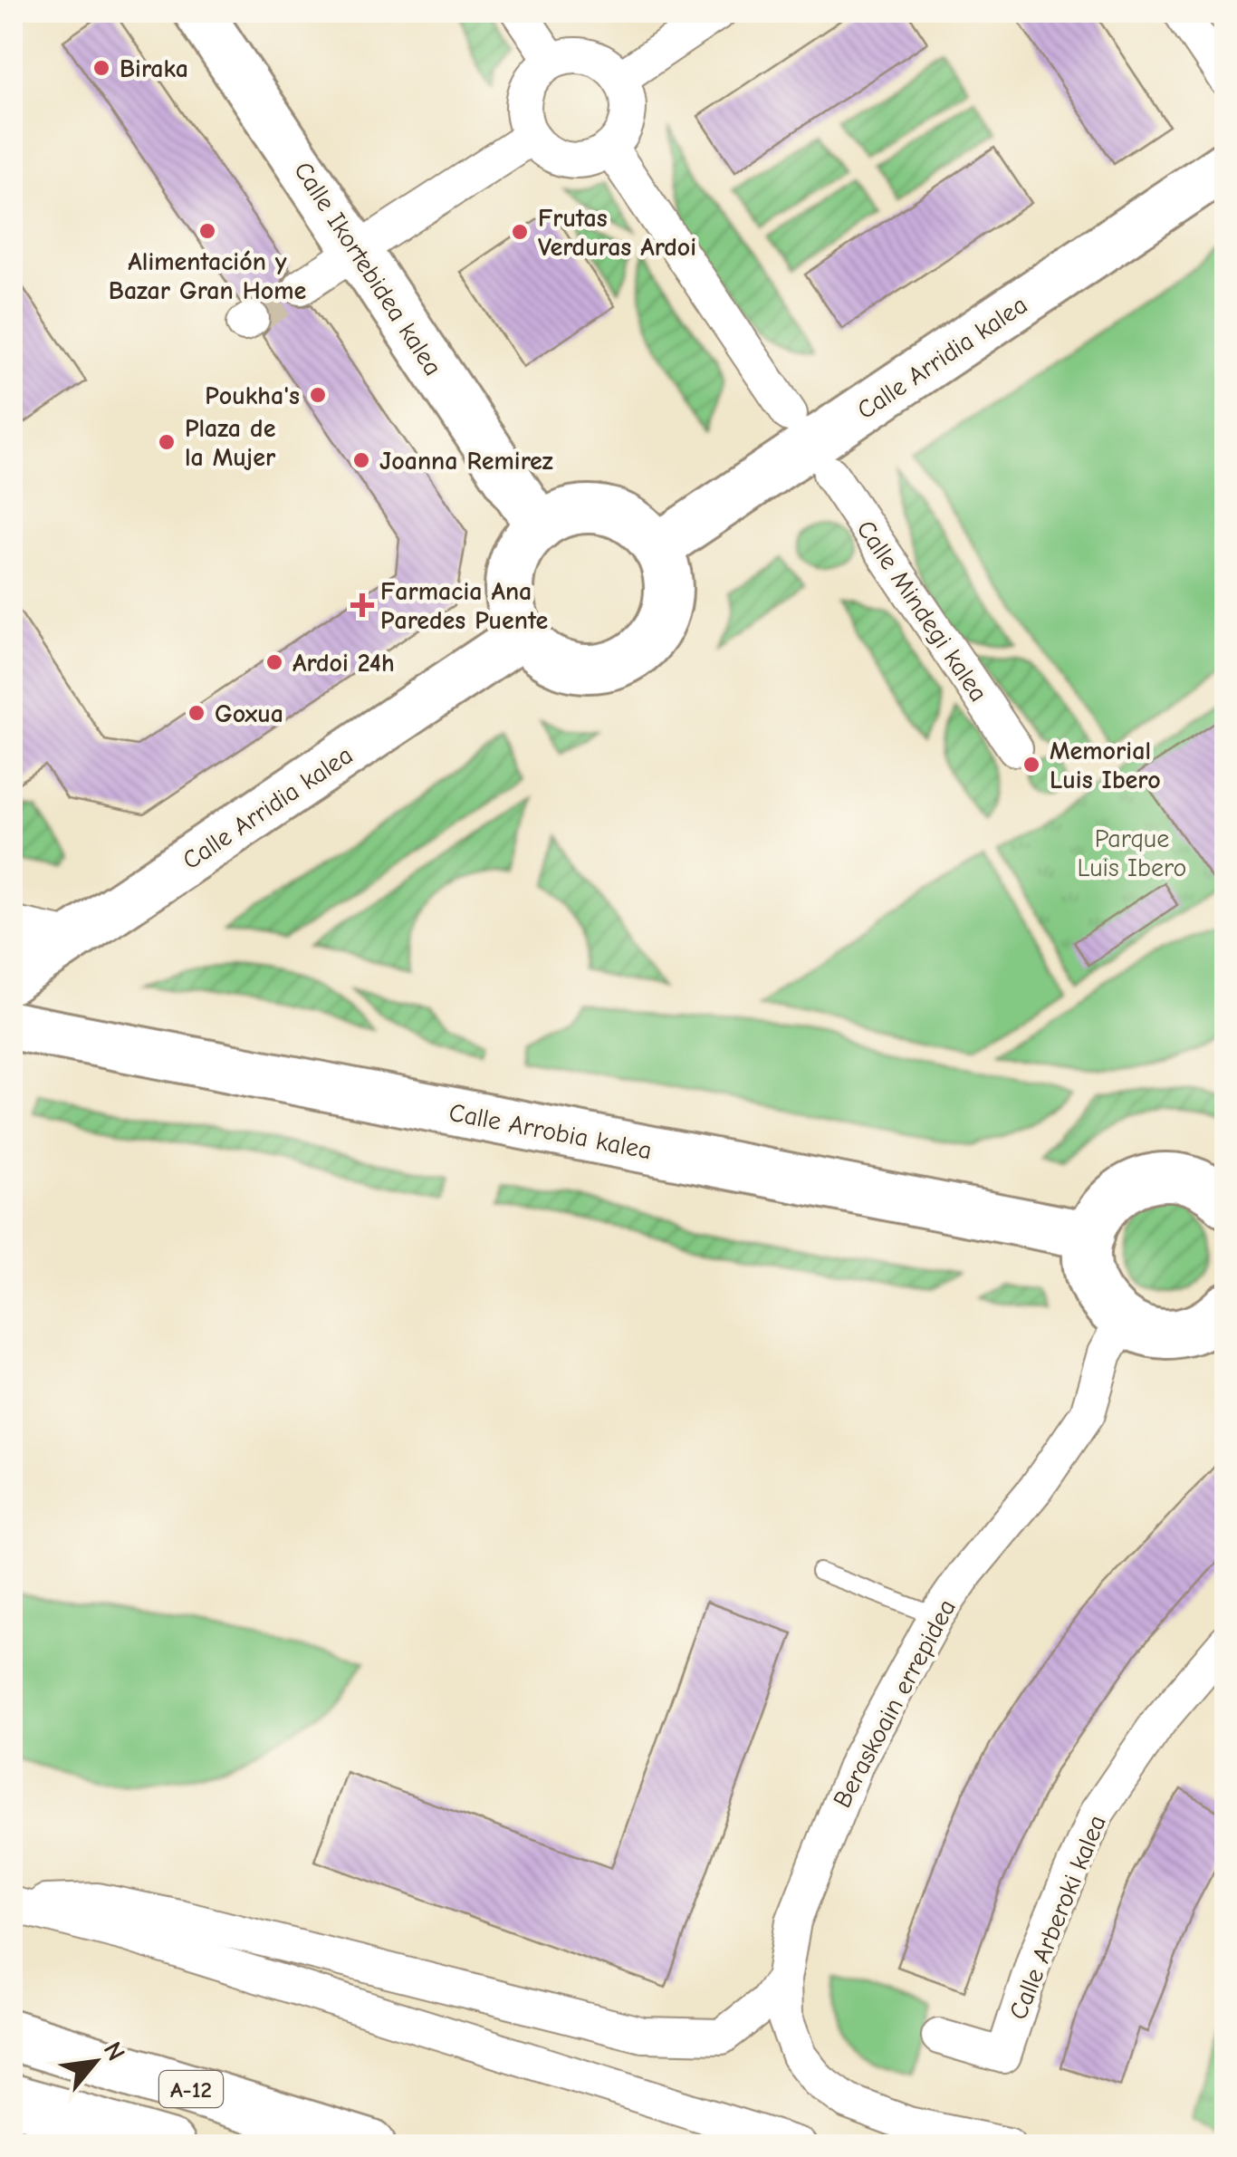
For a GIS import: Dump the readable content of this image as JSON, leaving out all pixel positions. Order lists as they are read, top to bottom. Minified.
{"streets":{"highway":["A-12"],"street":["Calle Ikortebidea kalea","Calle Arridia kalea","Calle Mindegi kalea","Calle Arrobia kalea","Beraskoain errepidea","Calle Arberoki kalea"]},"crossings":[["Calle Ikortebidea kalea","Calle Arridia kalea"]],"parks":["Parque Luis Ibero"],"places":{"other":["Biraka","Alimentación y Bazar Gran Home","Frutas Verduras Ardoi","Poukha's","Plaza de la Mujer","Joanna Remirez","Ardoi 24h","Goxua","Memorial Luis Ibero"],"health":["Farmacia Ana Paredes Puente"]},"north":"top right"}
